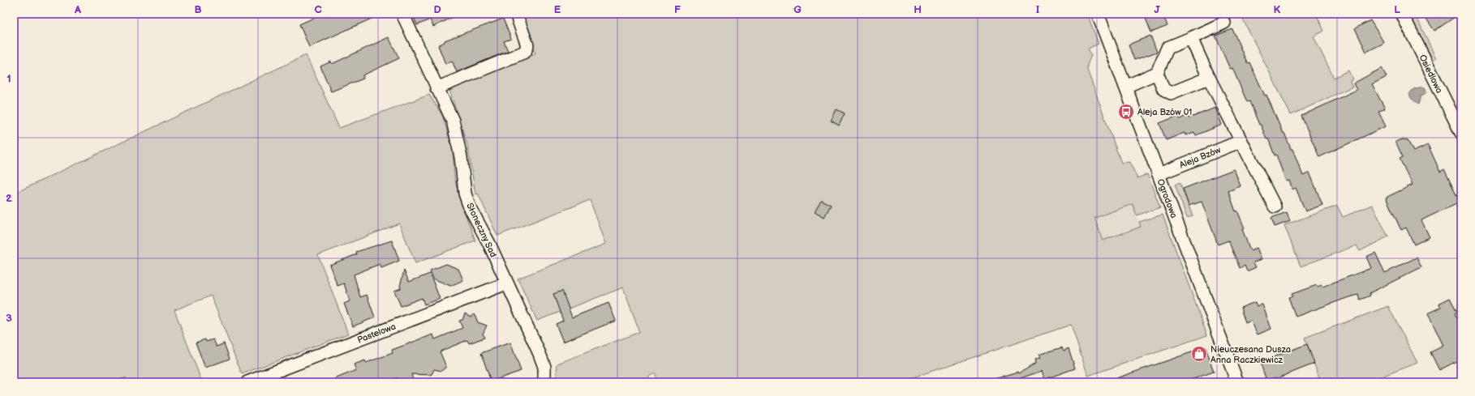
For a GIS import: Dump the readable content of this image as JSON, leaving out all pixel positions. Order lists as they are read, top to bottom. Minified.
{"streets":{"street":["Osiedlowa","Aleja Bzów","Ogrodowa","Słoneczny Sad","Pastelowa"]},"crossings":[["Aleja Bzów","Ogrodowa"],["Słoneczny Sad","Pastelowa"]],"places":{"bus stop":["Aleja Bzów 01"],"shop":["Nieuczesana Dusza Anna Raczkiewicz"]},"grid":{"columns":["A","B","C","D","E","F","G","H","I","J","K","L"],"rows":["1","2","3"]}}
